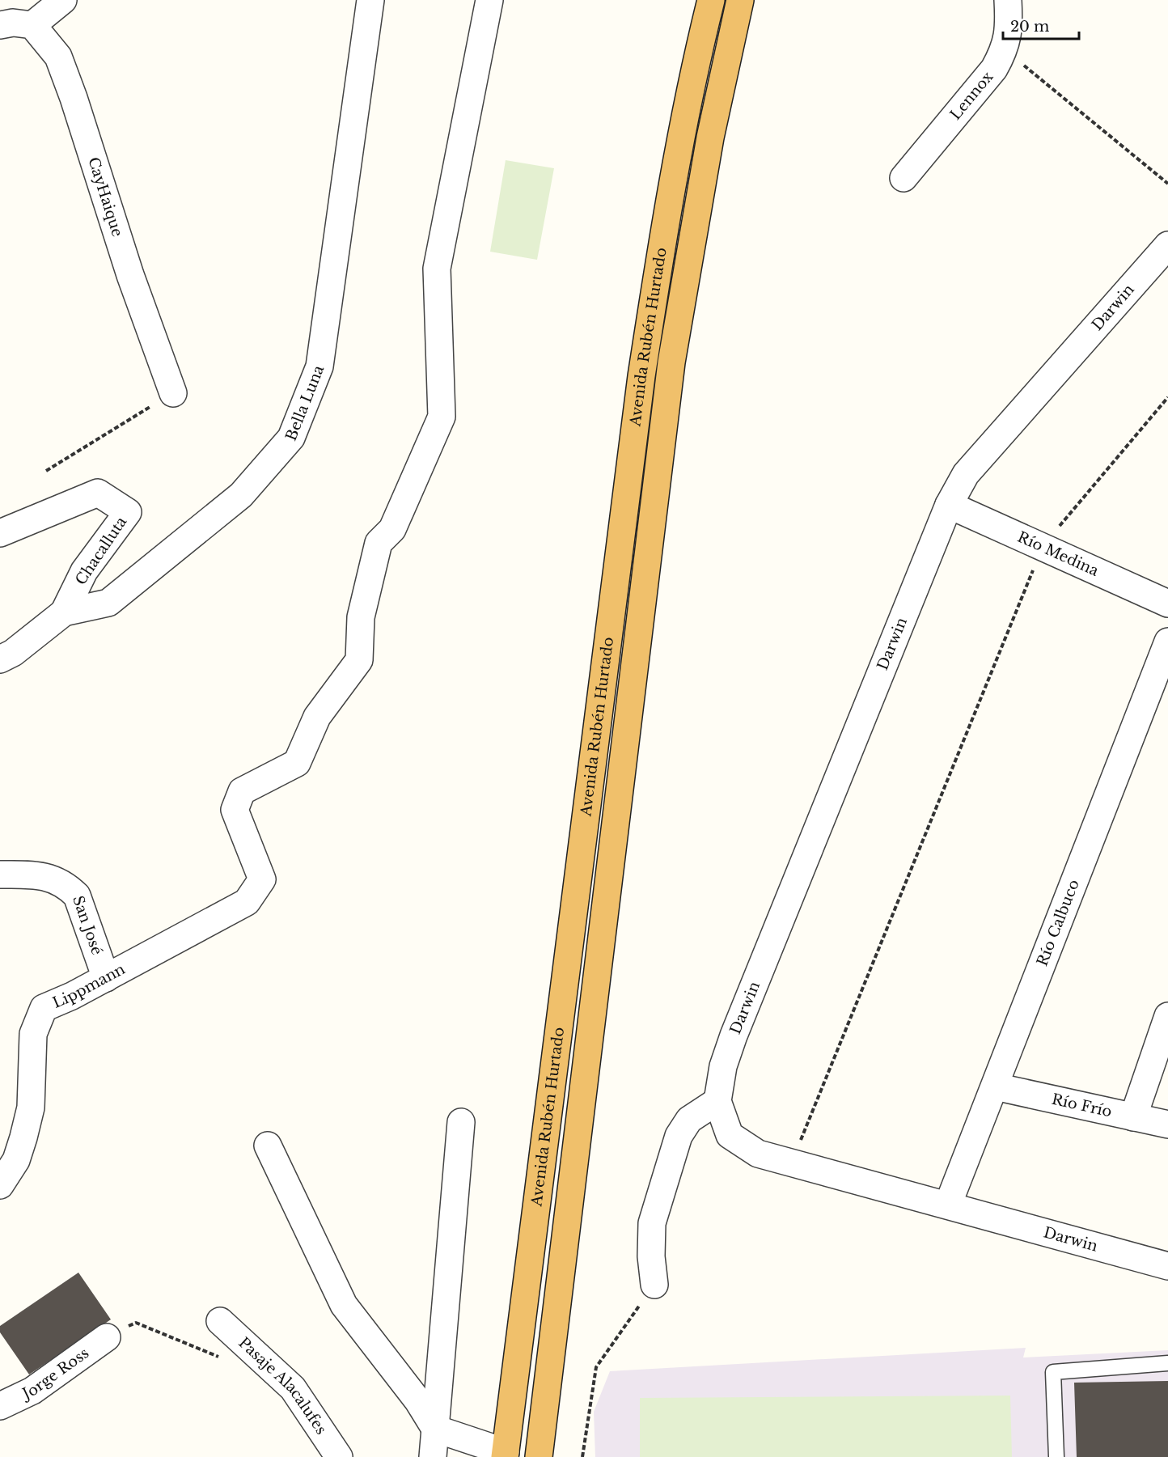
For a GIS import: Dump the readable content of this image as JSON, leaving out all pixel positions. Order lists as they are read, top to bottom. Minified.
{"streets":{"highway":["Avenida Rubén Hurtado"],"street":["Lennox","CayHaique","Darwin","Bella Luna","Chacalluta","Río Medina","Río Calbuco","San José","Lippmann","Río Frío","Jorge Ross","Pasaje Alacalufes"]},"crossings":[["Darwin","Río Medina"],["Darwin","Río Calbuco"],["Bella Luna","Chacalluta"],["Río Calbuco","Río Frío"],["San José","Lippmann"]],"scale_bar":"20 m"}
